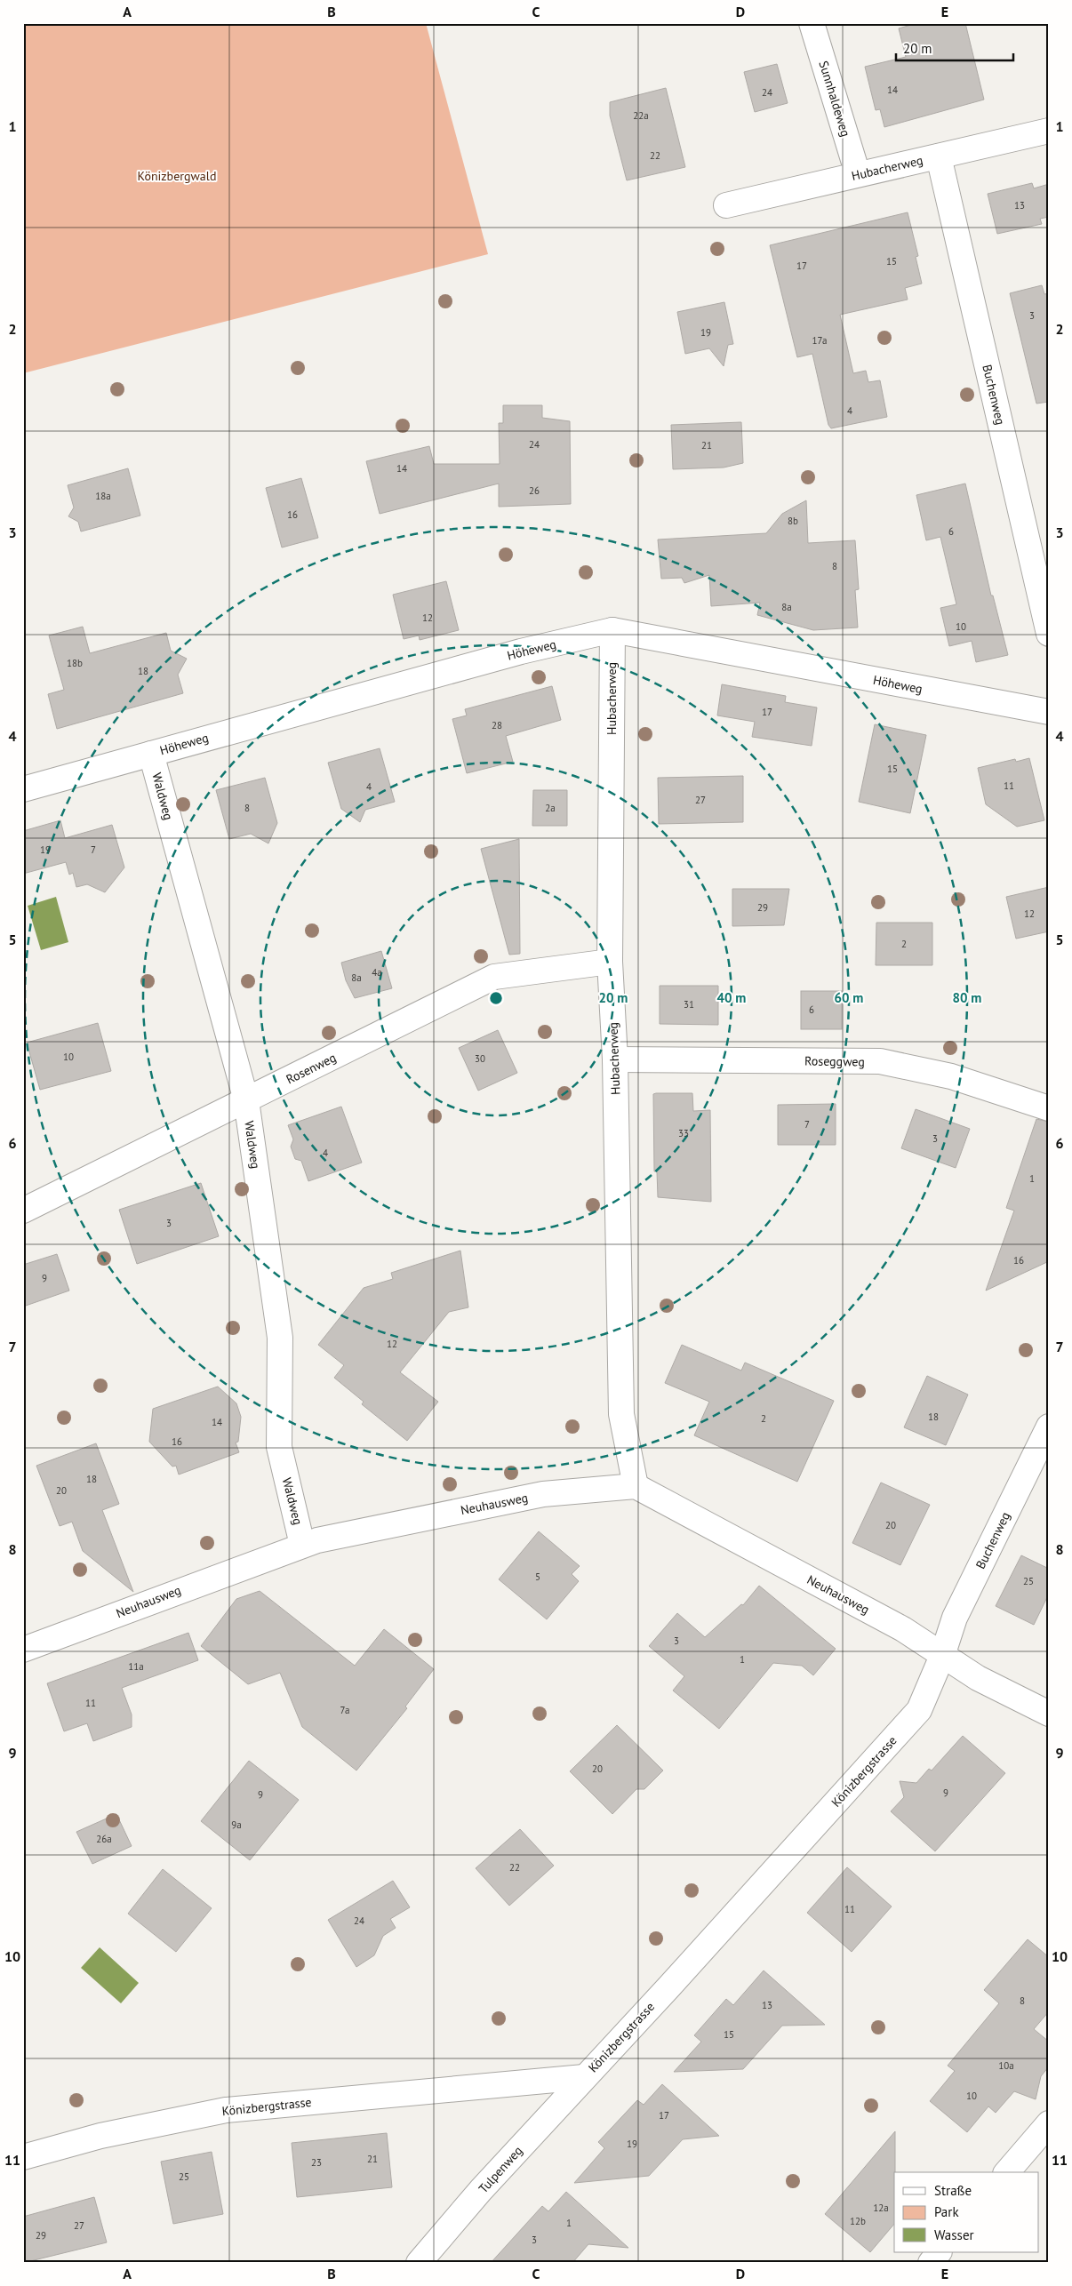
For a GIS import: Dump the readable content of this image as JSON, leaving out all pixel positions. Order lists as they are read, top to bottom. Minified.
{"streets":{"street":["Sunnhaldeweg","Hubacherweg","Buchenweg","Höheweg","Waldweg","Roseggweg","Rosenweg","Neuhausweg","Könizbergstrasse","Tulpenweg"]},"crossings":[["Sunnhaldeweg","Hubacherweg"],["Hubacherweg","Buchenweg"],["Hubacherweg","Höheweg"],["Hubacherweg","Roseggweg"],["Hubacherweg","Rosenweg"],["Hubacherweg","Neuhausweg"],["Buchenweg","Neuhausweg"],["Buchenweg","Könizbergstrasse"],["Höheweg","Waldweg"],["Waldweg","Rosenweg"],["Waldweg","Neuhausweg"],["Neuhausweg","Könizbergstrasse"],["Könizbergstrasse","Tulpenweg"]],"parks":["Könizbergwald"],"house_numbers":["14","24","22a","22","13","15","17","3","19","17a","4","24","21","14","26","18a","16","8b","6","8","8a","12","10","18b","18","17","28","15","11","4","27","8","2a","19","7","29","12","2","4a","8a","31","6","10","30","7","33","3","4","1","3","16","9","12","18","2","14","16","18","20","20","5","25","3","1","11a","11","7a","20","9","9","9a","26a","22","11","24","8","13","15","10a","10","17","19","21","23","25","12a","12b","1","27","29","3"],"legend":["Straße","Park","Wasser"],"scale_bar":"20 m","grid":{"columns":["A","B","C","D","E"],"rows":["1","2","3","4","5","6","7","8","9","10","11"]},"rings":["20 m","40 m","60 m","80 m"]}
